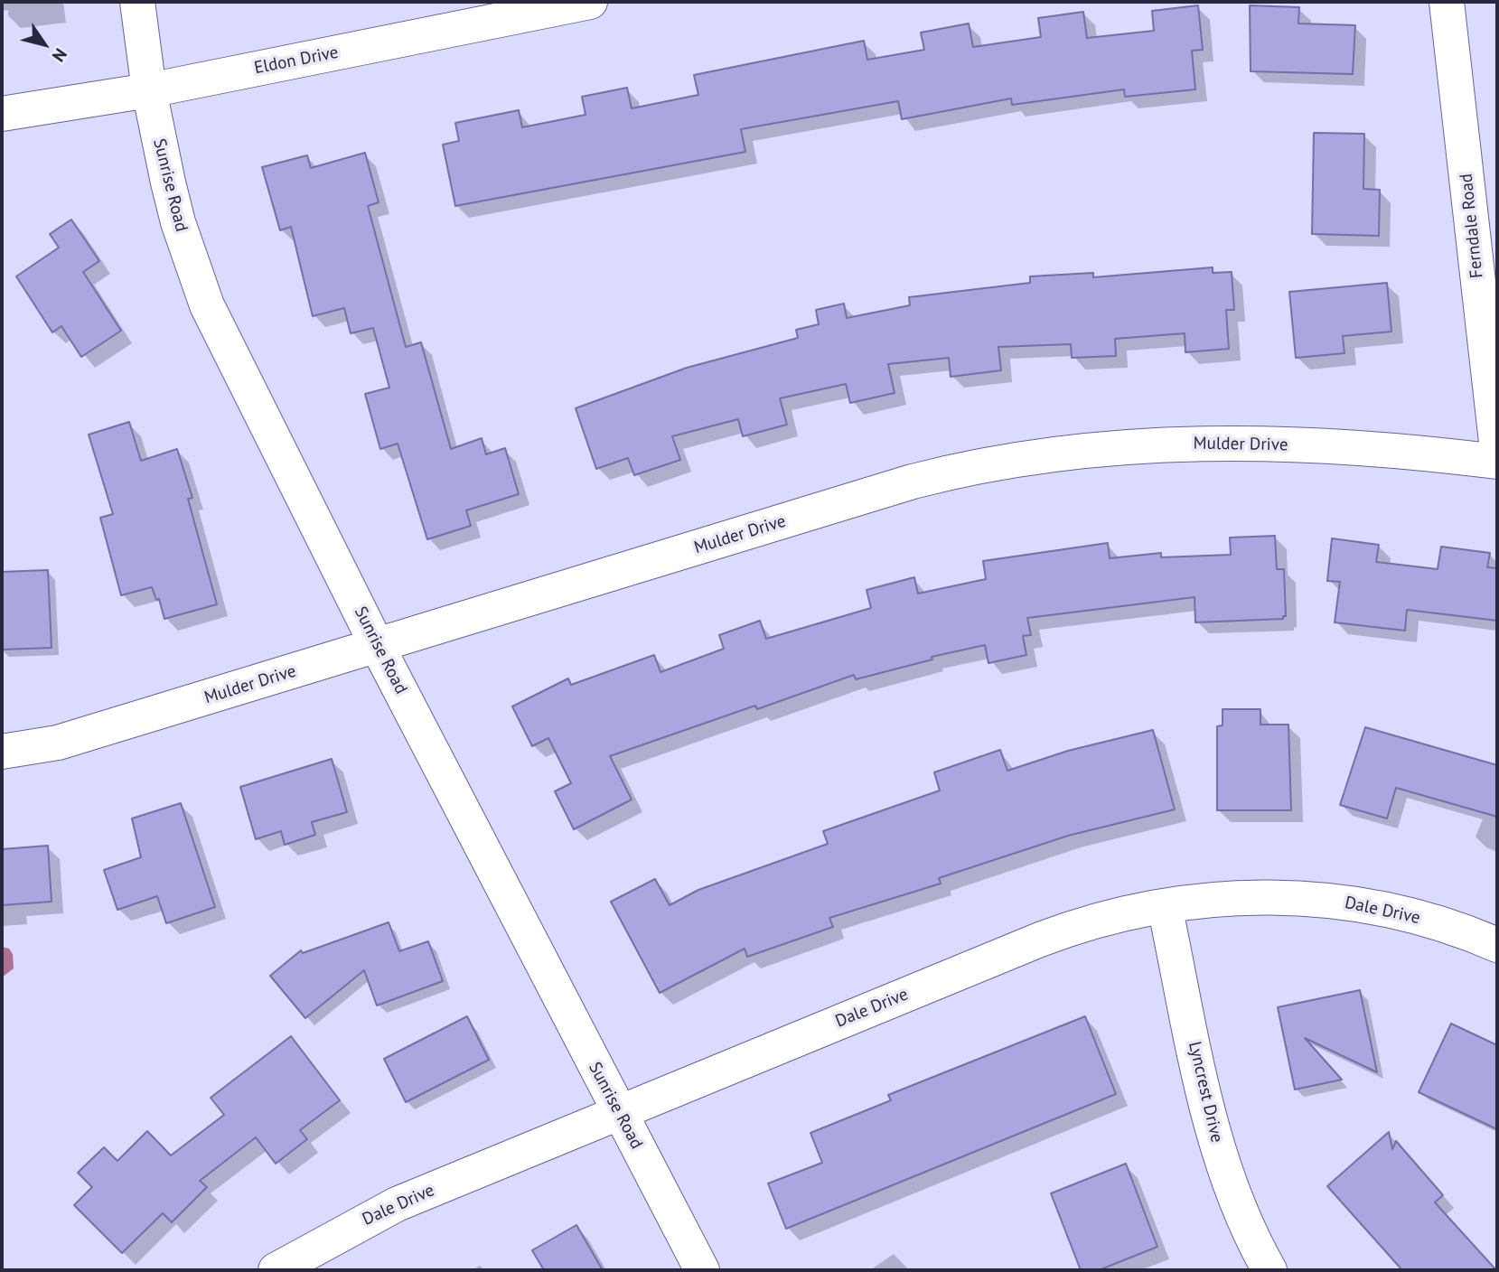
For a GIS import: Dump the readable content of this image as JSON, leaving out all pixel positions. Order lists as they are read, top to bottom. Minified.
{"streets":{"street":["Eldon Drive","Sunrise Road","Ferndale Road","Mulder Drive","Dale Drive","Lyncrest Drive"]},"crossings":[["Eldon Drive","Sunrise Road"],["Sunrise Road","Mulder Drive"],["Sunrise Road","Dale Drive"],["Dale Drive","Lyncrest Drive"]],"north":"bottom right"}
